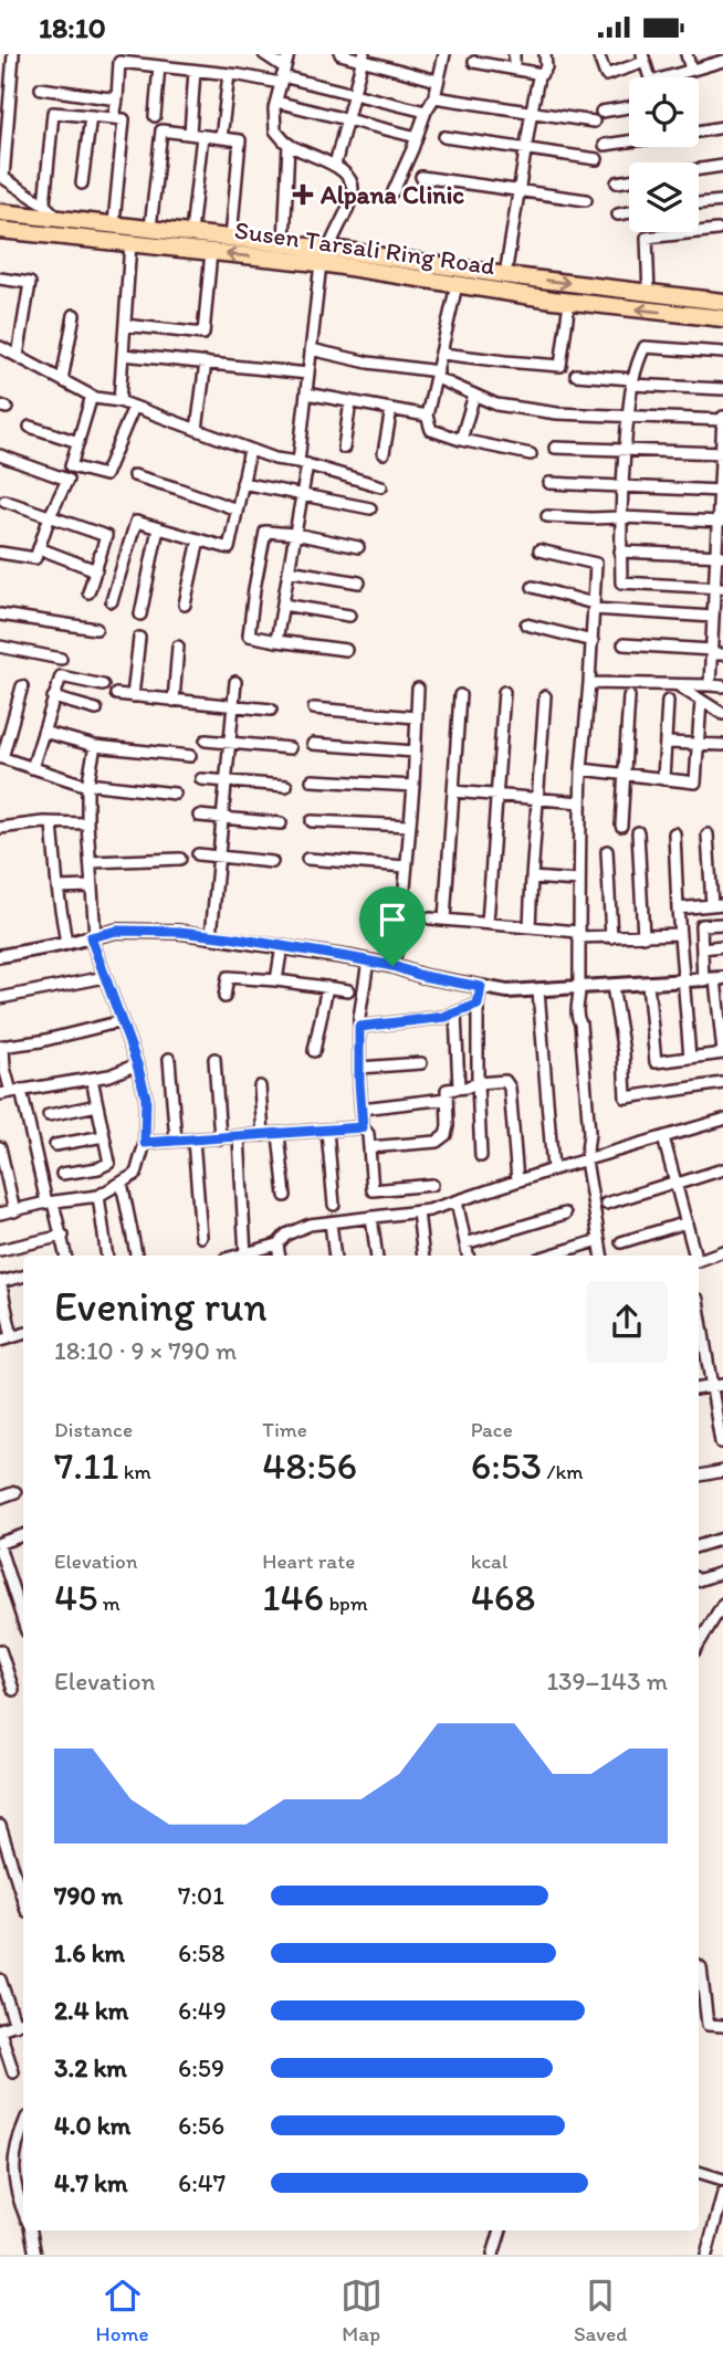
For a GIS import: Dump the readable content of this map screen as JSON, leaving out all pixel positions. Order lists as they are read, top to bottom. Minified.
{"streets":{"main road":["Susen Tarsali Ring Road"]},"places":{"health":["Alpana Clinic"]},"page":{"status":"18:10","heading":["Evening run","18:10 · 9 × 790 m"],"stats":[["Distance","7.11 km"],["Time","48:56"],["Pace","6:53 /km"],["Elevation","45 m"],["Heart rate","146 bpm"],["kcal","468"]],"chart":["Elevation","139–143 m"],"list":[{"name":"790 m","note":"7:01"},{"name":"1.6 km","note":"6:58"},{"name":"2.4 km","note":"6:49"},{"name":"3.2 km","note":"6:59"},{"name":"4.0 km","note":"6:56"},{"name":"4.7 km","note":"6:47"}],"tabs":["Home","Map","Saved"]}}
